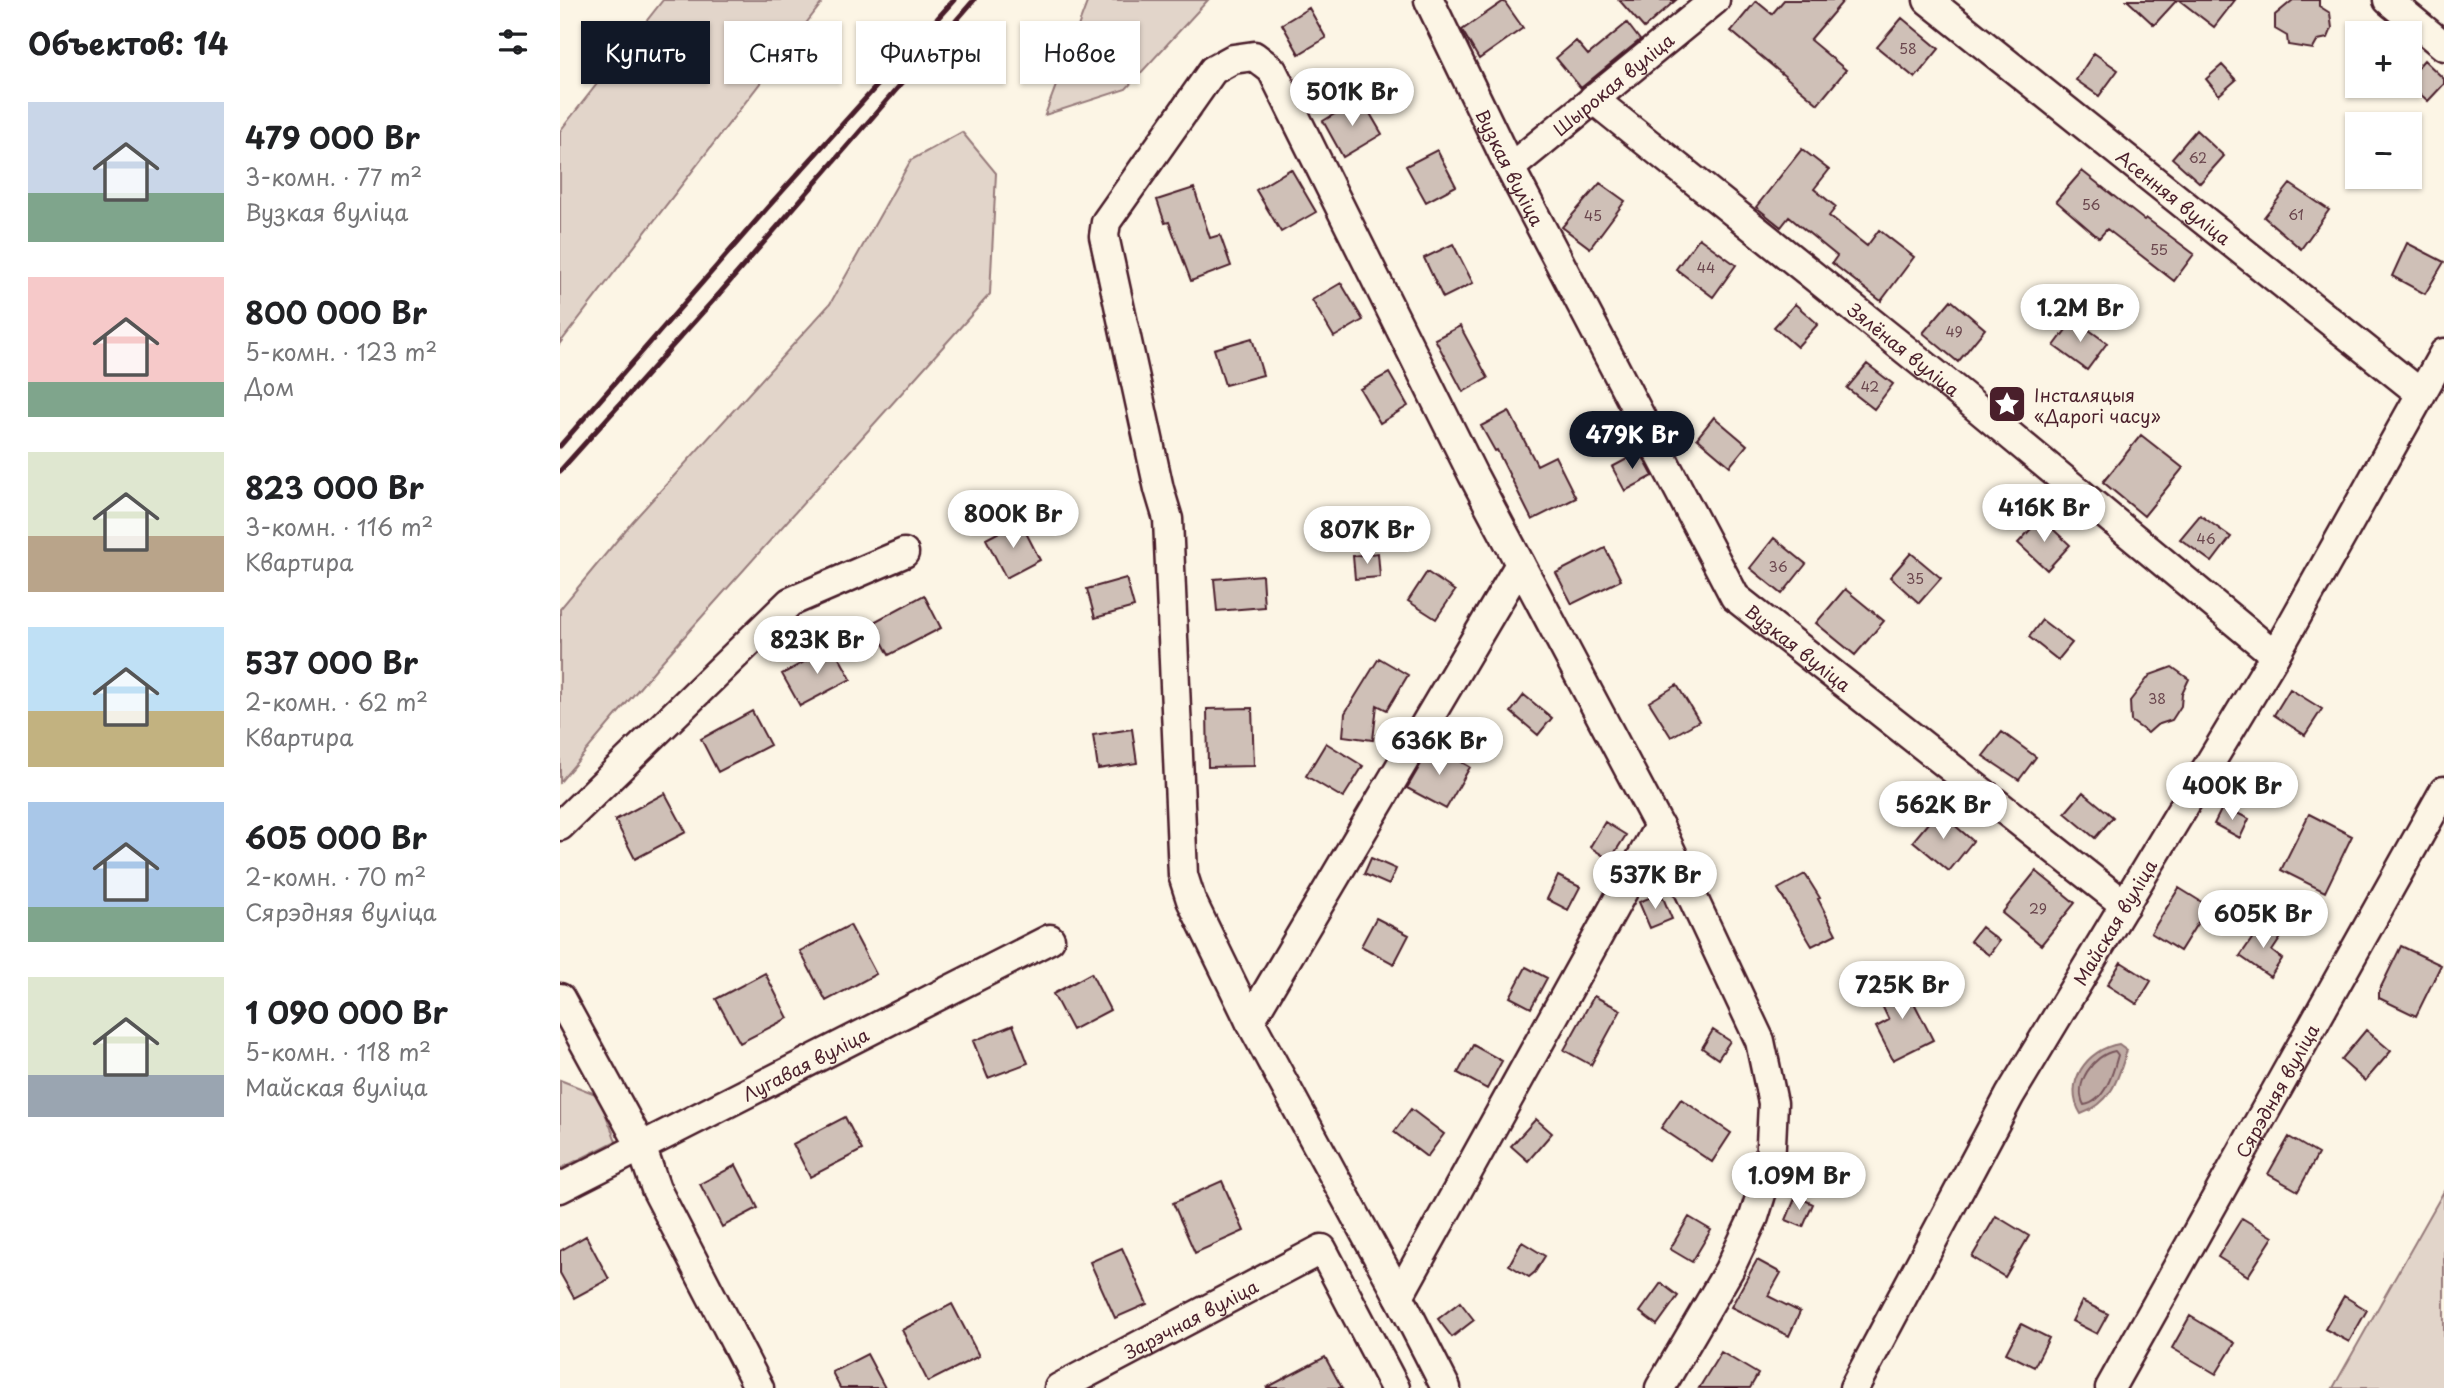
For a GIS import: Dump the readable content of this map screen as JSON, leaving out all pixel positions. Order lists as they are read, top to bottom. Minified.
{"streets":{"street":["Шырокая вуліца","Вузкая вуліца","Асенняя вуліца","Зялёная вуліца","Майская вуліца","Лугавая вуліца","Сярэдняя вуліца","Зарэчная вуліца"]},"crossings":[["Шырокая вуліца","Вузкая вуліца"],["Шырокая вуліца","Зялёная вуліца"],["Вузкая вуліца","Майская вуліца"],["Асенняя вуліца","Майская вуліца"],["Зялёная вуліца","Майская вуліца"]],"places":{"place":["Інсталяцыя «Дарогі часу»"]},"house_numbers":["58","62","56","61","45","55","44","49","42","46","36","35","38","29"],"page":{"heading":"Объектов: 14","map_buttons":["+","−"],"chip":["Купить","Снять","Фильтры","Новое"],"price":["501K Br","1.2M Br","479K Br","416K Br","800K Br","807K Br","823K Br","636K Br","400K Br","562K Br","537K Br","605K Br","725K Br","1.09M Br"],"list":[{"name":"479 000 Br","note":"3-комн. · 77 m² · Вузкая вуліца"},{"name":"800 000 Br","note":"5-комн. · 123 m² · Дом"},{"name":"823 000 Br","note":"3-комн. · 116 m² · Квартира"},{"name":"537 000 Br","note":"2-комн. · 62 m² · Квартира"},{"name":"605 000 Br","note":"2-комн. · 70 m² · Сярэдняя вуліца"},{"name":"1 090 000 Br","note":"5-комн. · 118 m² · Майская вуліца"}]}}
